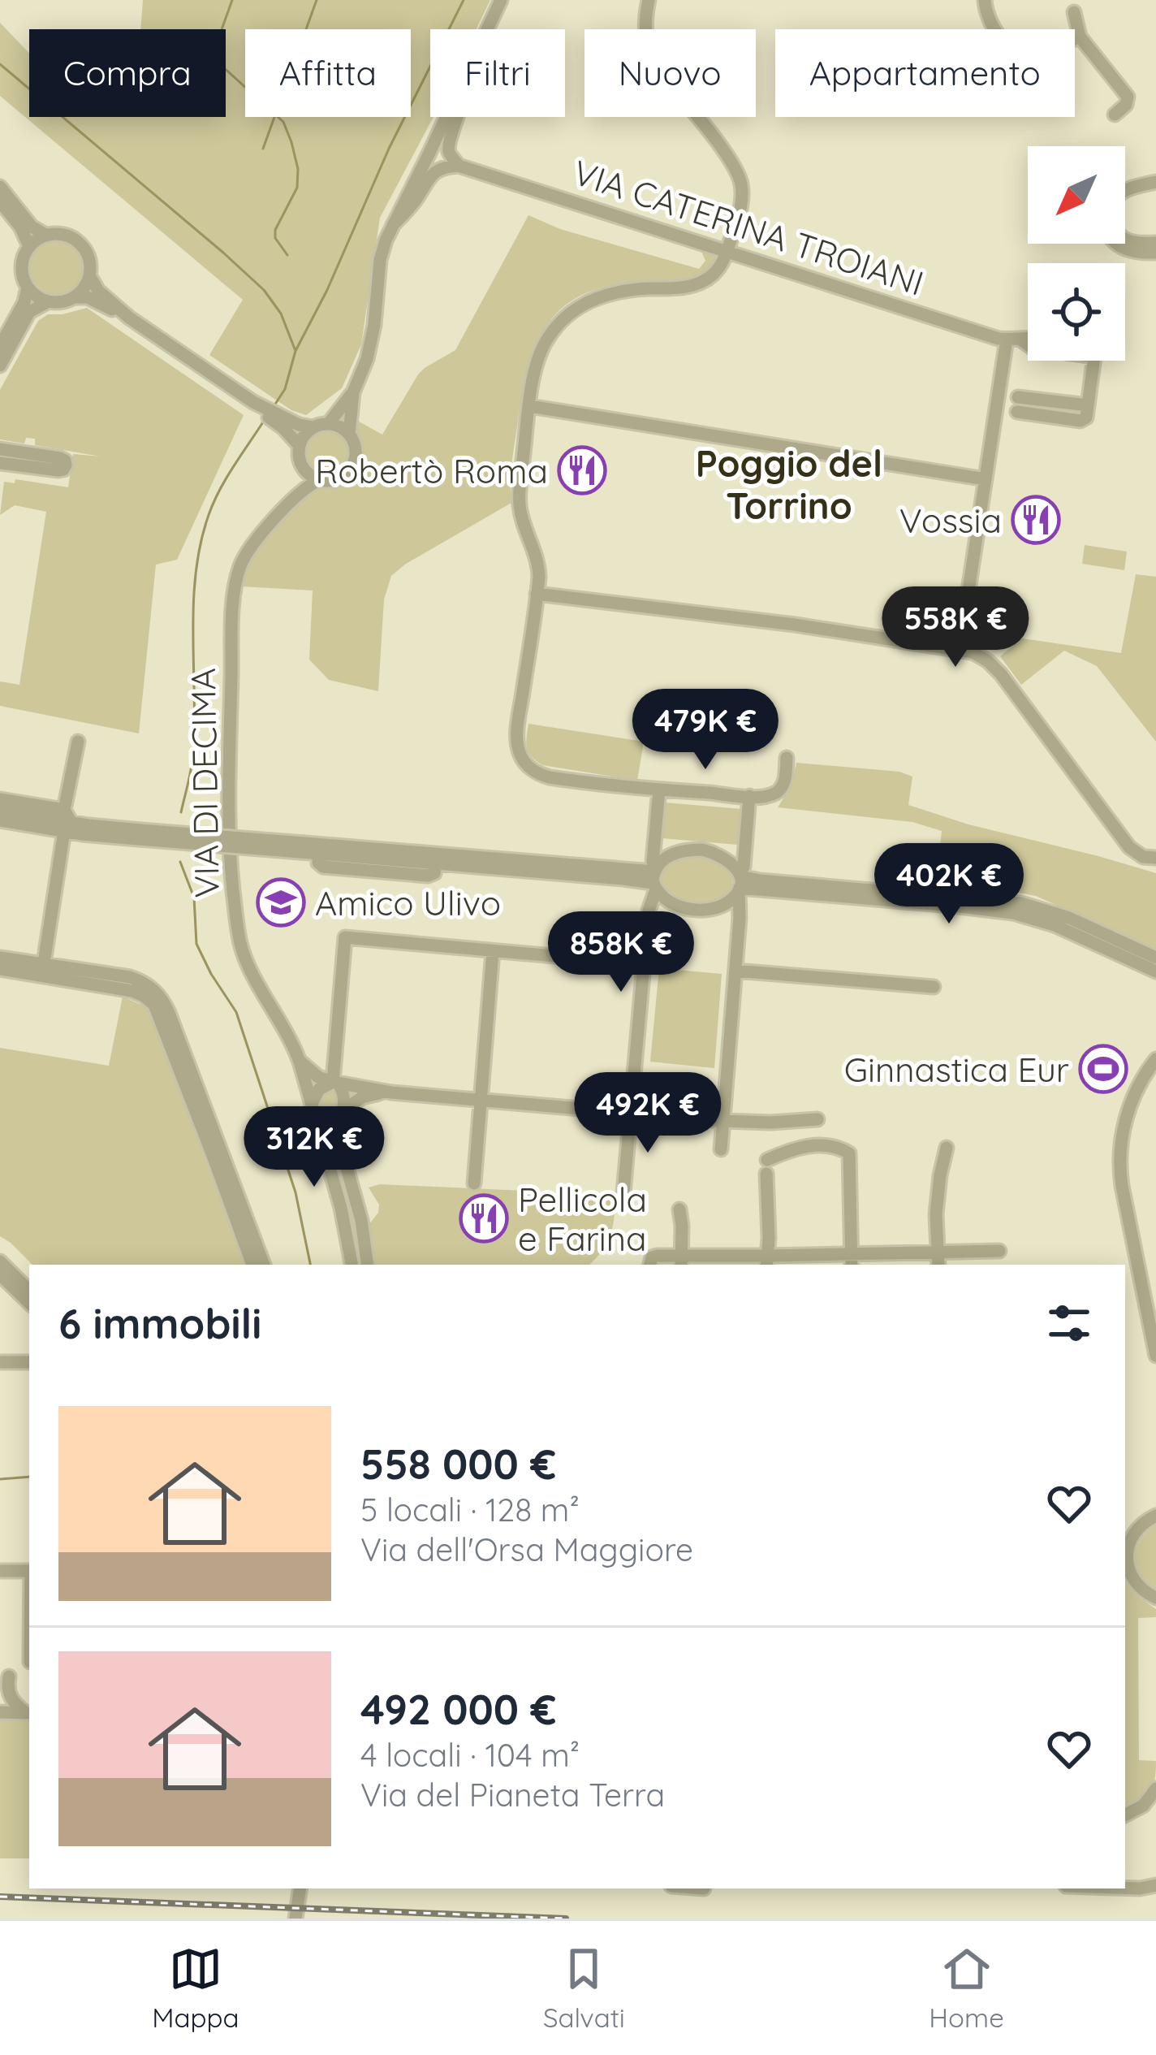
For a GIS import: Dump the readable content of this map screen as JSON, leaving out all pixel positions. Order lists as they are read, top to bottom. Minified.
{"streets":{"street":["VIA CATERINA TROIANI","VIA DI DECIMA"]},"districts":["Poggio del Torrino"],"places":{"restaurant":["Robertò Roma","Vossia","Pellicola e Farina"],"school or university":["Amico Ulivo"],"sports":["Ginnastica Eur"]},"north":"bottom left","page":{"chip":["Compra","Affitta","Filtri","Nuovo","Appartamento"],"price":["558K €","479K €","402K €","858K €","492K €","312K €"],"heading":"6 immobili","list":[{"name":"558 000 €","note":"5 locali · 128 m² · Via dell'Orsa Maggiore"},{"name":"492 000 €","note":"4 locali · 104 m² · Via del Pianeta Terra"}],"tabs":["Mappa","Salvati","Home"]}}
